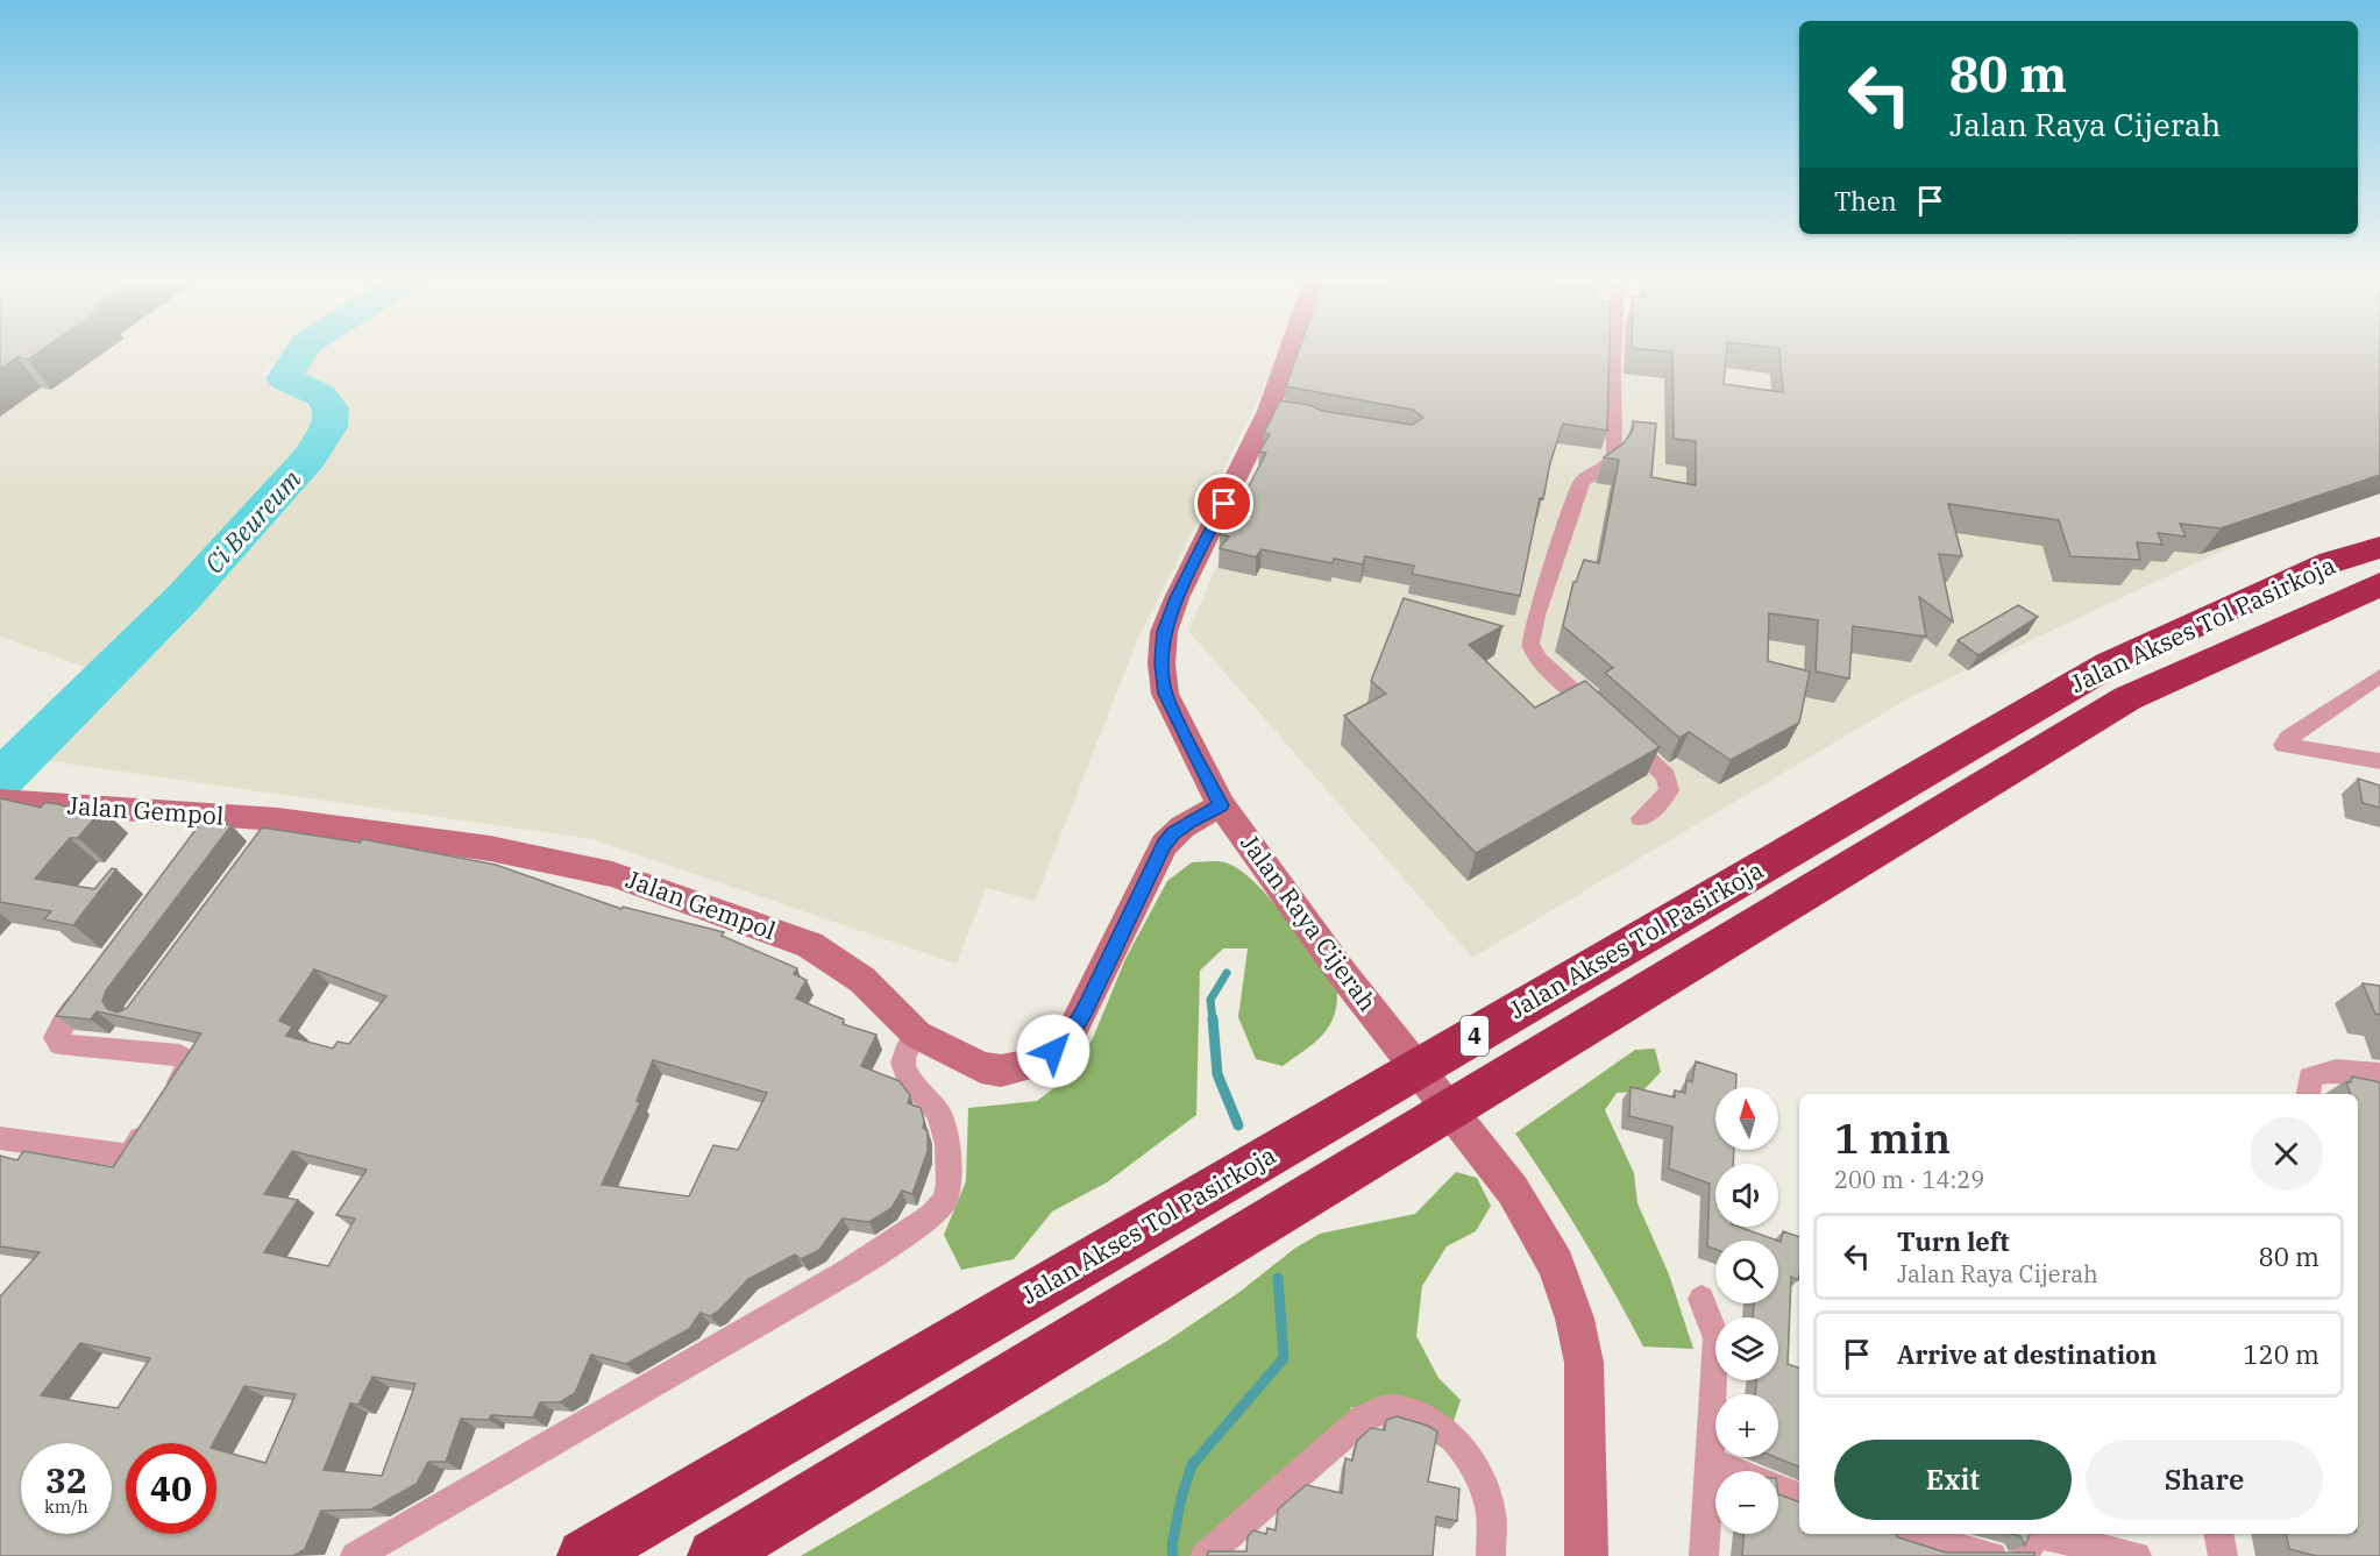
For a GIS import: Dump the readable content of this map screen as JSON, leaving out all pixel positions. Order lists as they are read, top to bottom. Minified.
{"streets":{"highway":["Jalan Akses Tol Pasirkoja","4"],"main road":["Jalan Gempol","Jalan Raya Cijerah"]},"crossings":[["Jalan Gempol","Jalan Raya Cijerah"]],"water":["Ci Beureum"],"north":"top","page":{"turn":["80 m","Jalan Raya Cijerah"],"then":"Then","map_buttons":["+","−"],"heading":["1 min","200 m · 14:29"],"list":[{"name":"Turn left","note":"Jalan Raya Cijerah","value":"80 m"},{"name":"Arrive at destination","value":"120 m"}],"buttons":["Exit","Share"],"speed":"32 km/h","limit":"40"}}
